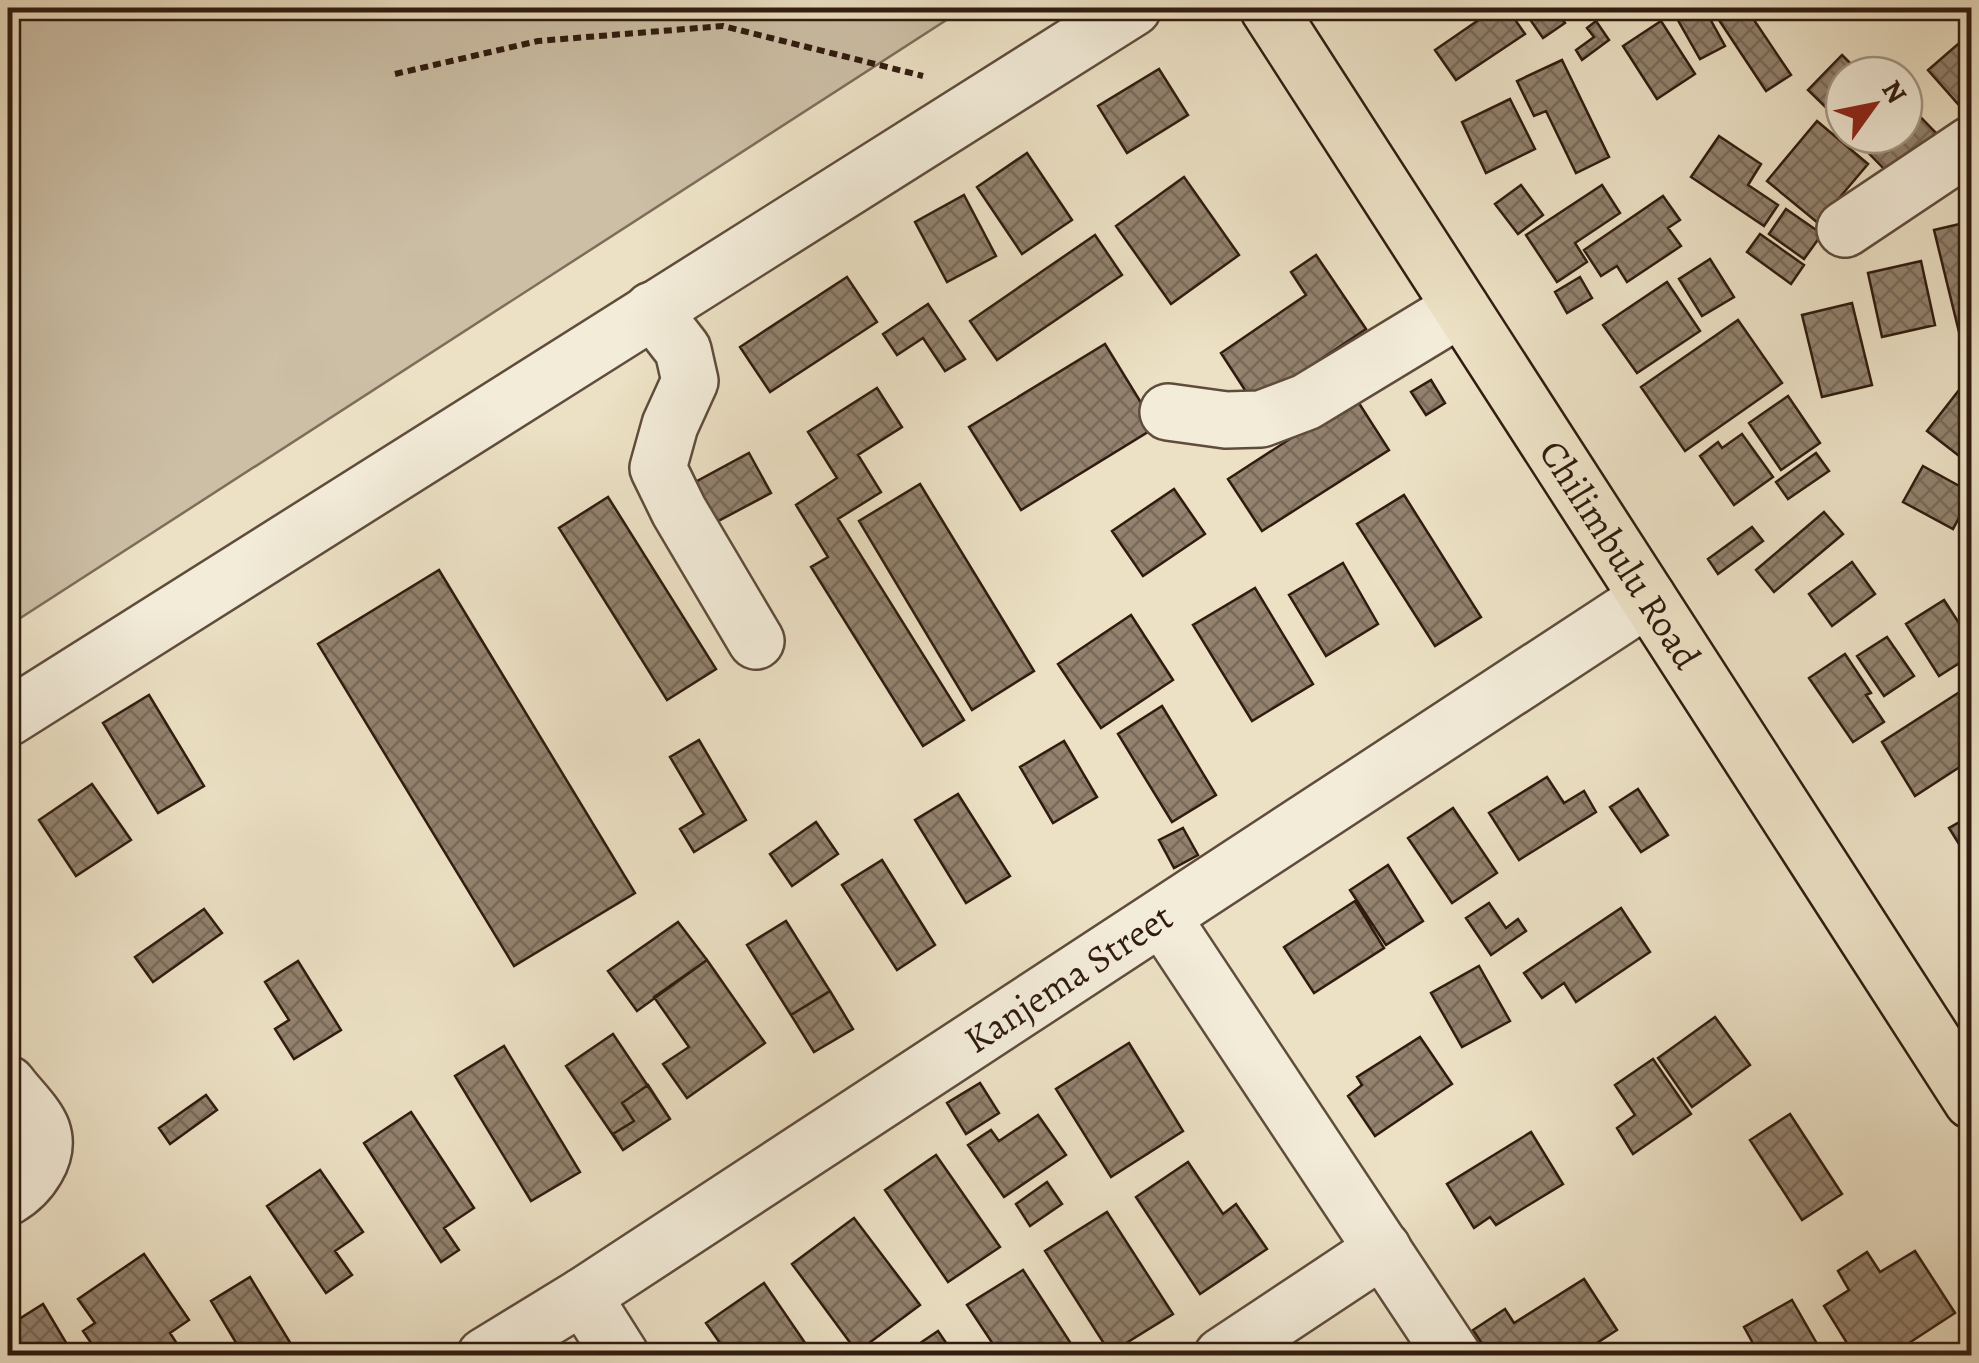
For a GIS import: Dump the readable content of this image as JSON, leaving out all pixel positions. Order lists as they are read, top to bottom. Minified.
{"streets":{"main road":["Chilimbulu Road"],"street":["Kanjema Street"]},"crossings":[["Chilimbulu Road","Kanjema Street"]],"north":"top right"}
